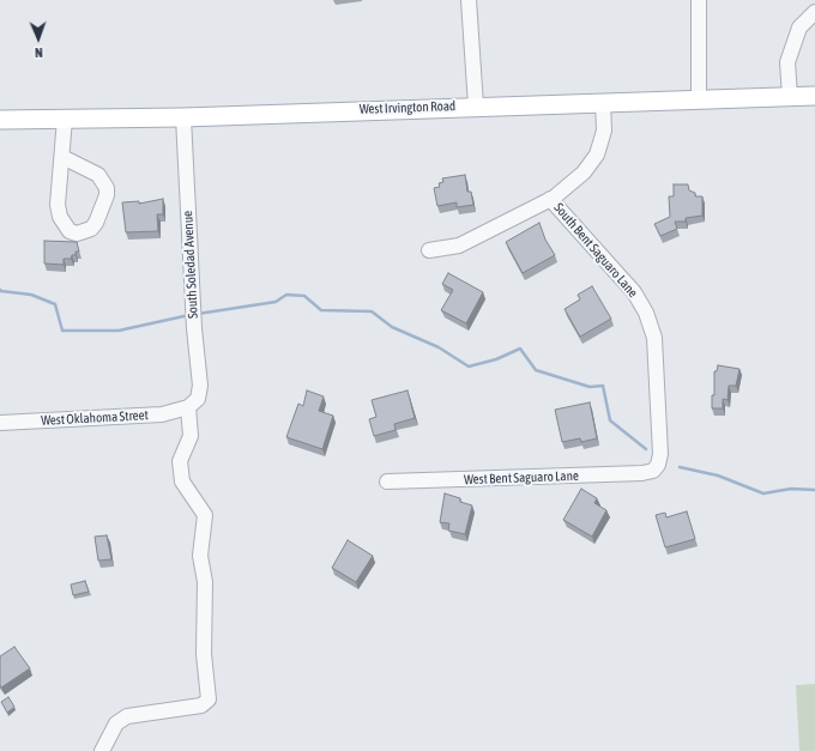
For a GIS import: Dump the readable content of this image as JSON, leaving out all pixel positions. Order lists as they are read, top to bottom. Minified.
{"streets":{"main road":["West Irvington Road"],"street":["South Bent Saguaro Lane","South Soledad Avenue","West Oklahoma Street","West Bent Saguaro Lane"]},"crossings":[["West Irvington Road","South Soledad Avenue"],["South Bent Saguaro Lane","West Bent Saguaro Lane"],["South Soledad Avenue","West Oklahoma Street"]],"north":"bottom"}
